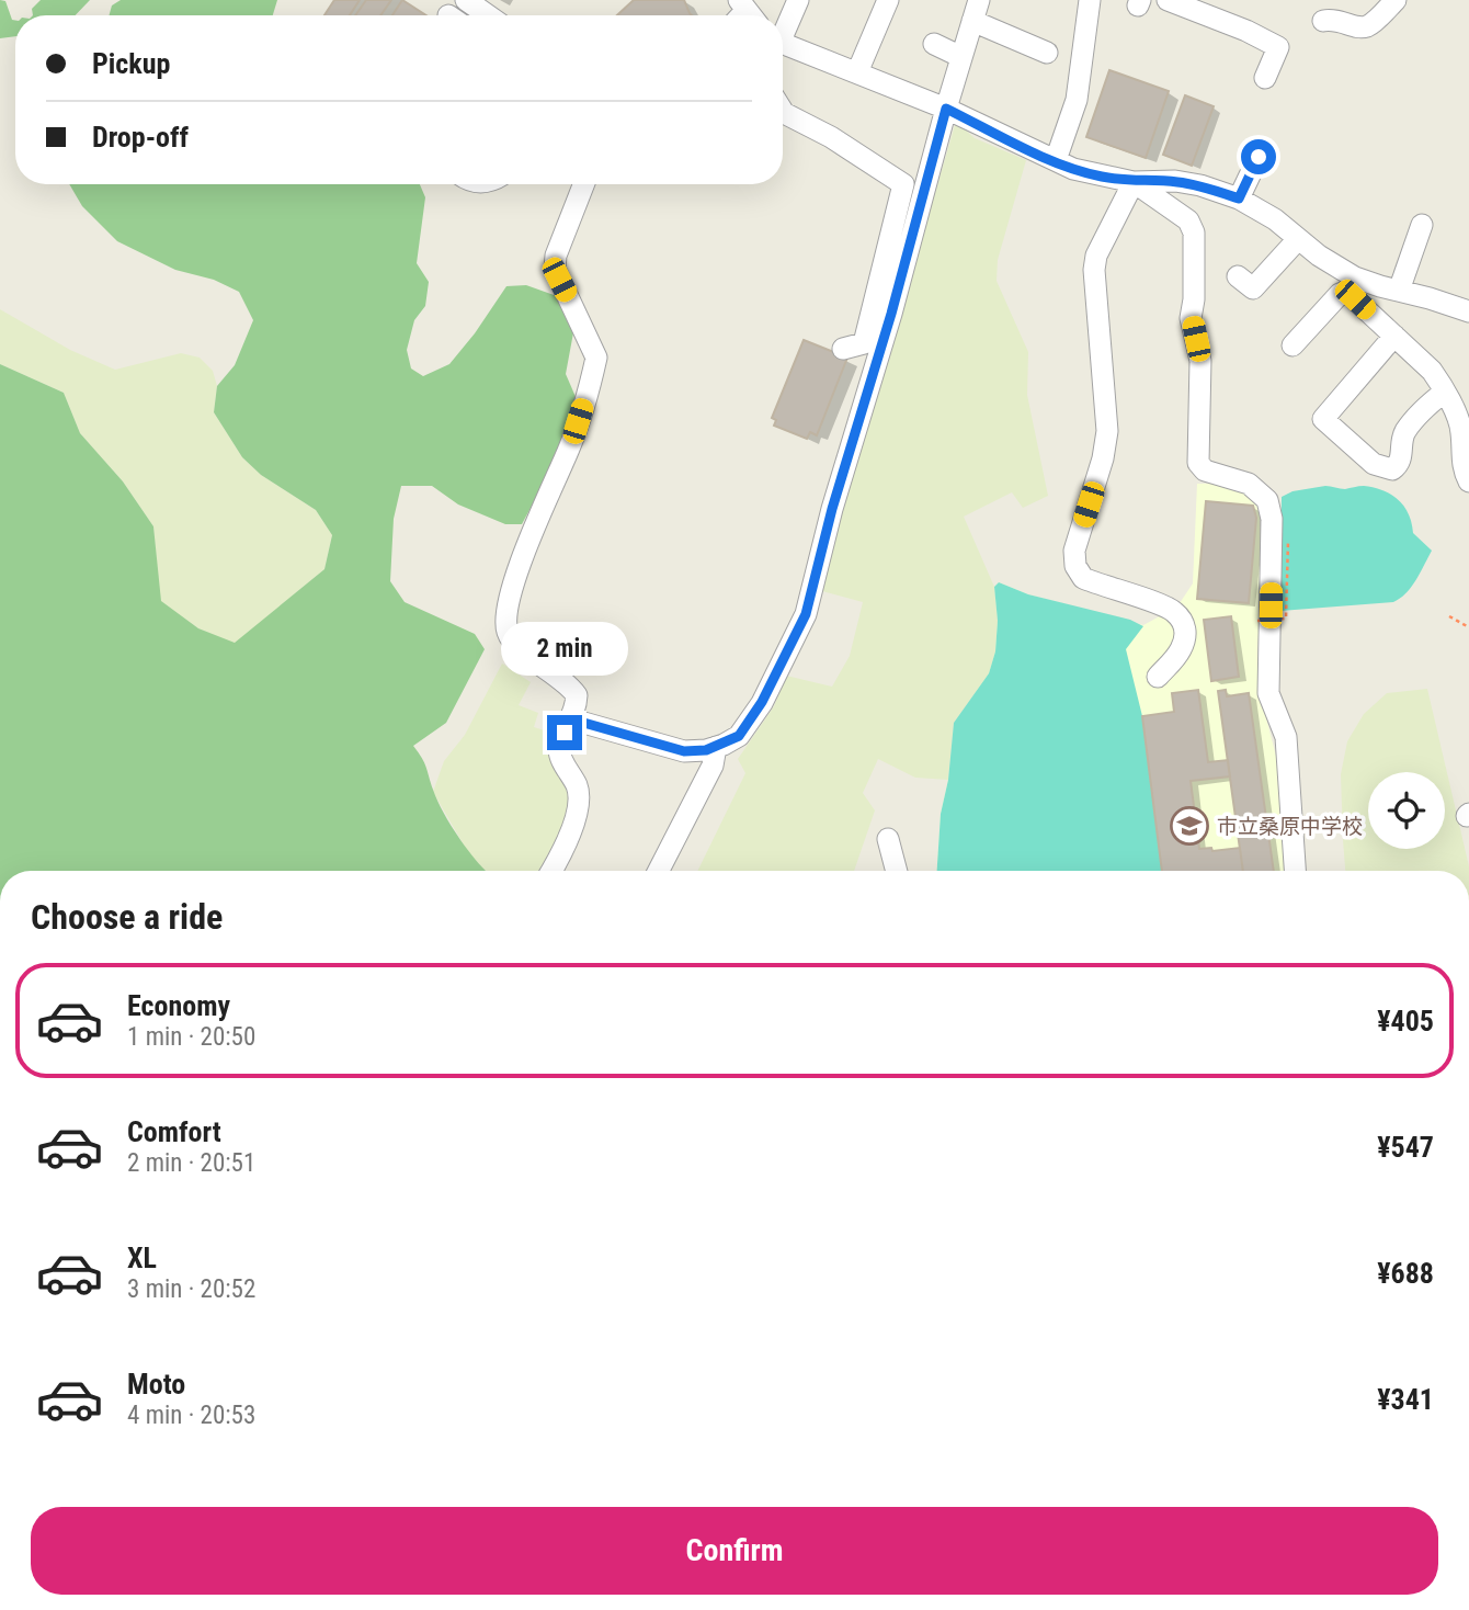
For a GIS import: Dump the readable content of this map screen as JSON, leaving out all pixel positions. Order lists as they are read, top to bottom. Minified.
{"places":{"school or university":["市立桑原中学校"]},"page":{"banner":["Pickup","Drop-off"],"bubble":"2 min","heading":"Choose a ride","list":[{"name":"Economy","note":"1 min · 20:50","value":"¥405"},{"name":"Comfort","note":"2 min · 20:51","value":"¥547"},{"name":"XL","note":"3 min · 20:52","value":"¥688"},{"name":"Moto","note":"4 min · 20:53","value":"¥341"}],"buttons":"Confirm"}}
